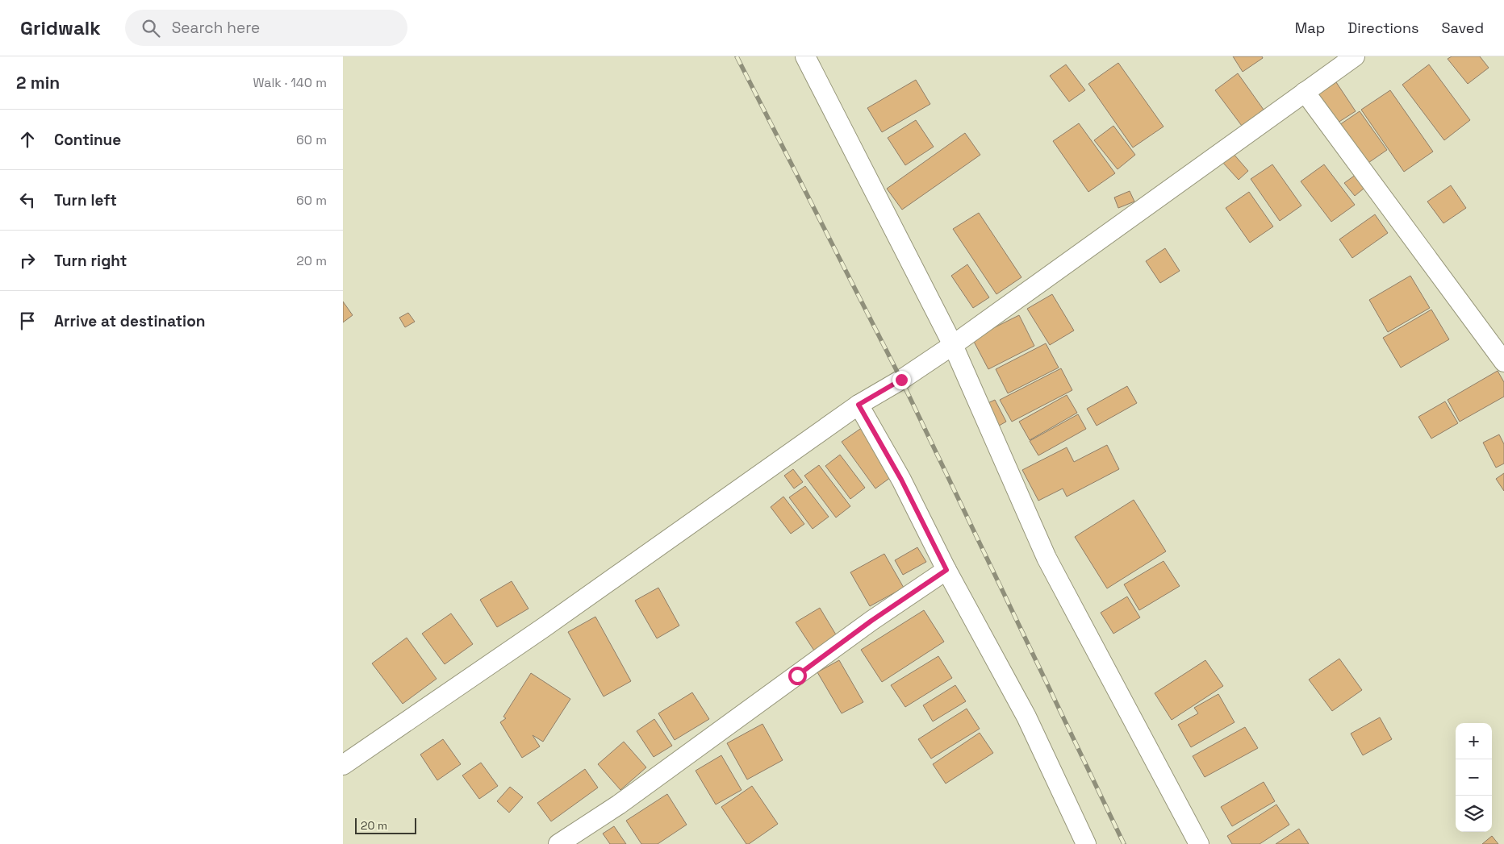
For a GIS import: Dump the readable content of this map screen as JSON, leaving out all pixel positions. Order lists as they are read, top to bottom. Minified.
{"scale_bar":"20 m","page":{"header":"Gridwalk","search":"Search here","nav":["Map","Directions","Saved"],"heading":["2 min","Walk · 140 m"],"list":[["Continue","60 m"],["Turn left","60 m"],["Turn right","20 m"],"Arrive at destination"],"map_buttons":["+","−"],"scale":"20 m"}}
